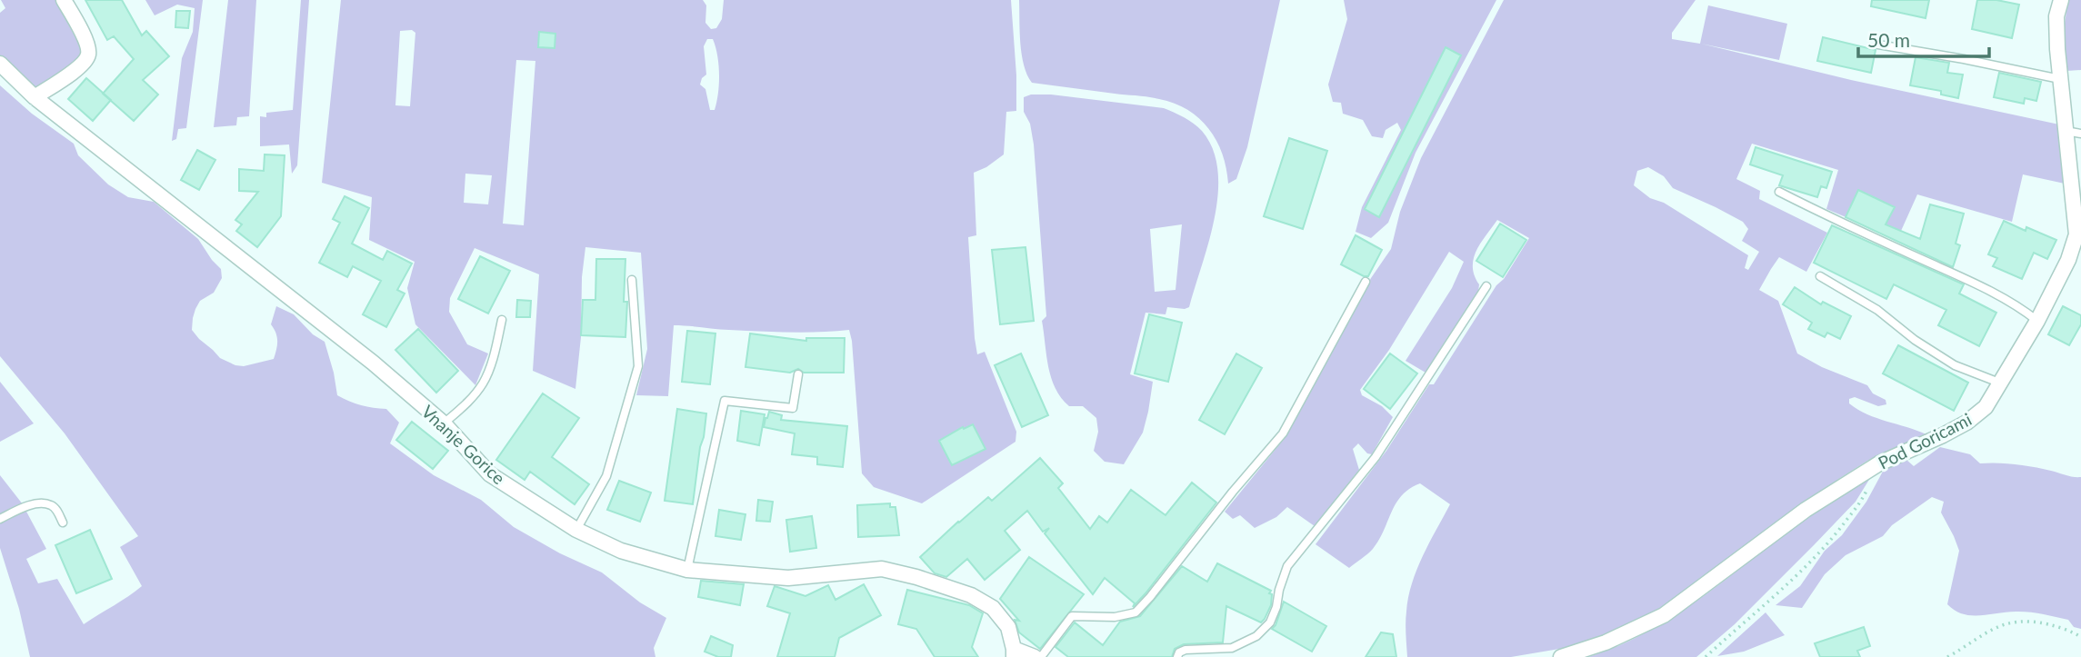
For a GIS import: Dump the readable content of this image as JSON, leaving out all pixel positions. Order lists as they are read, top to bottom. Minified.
{"streets":{"street":["Pod Goricami","Vnanje Gorice"]},"scale_bar":"50 m"}
